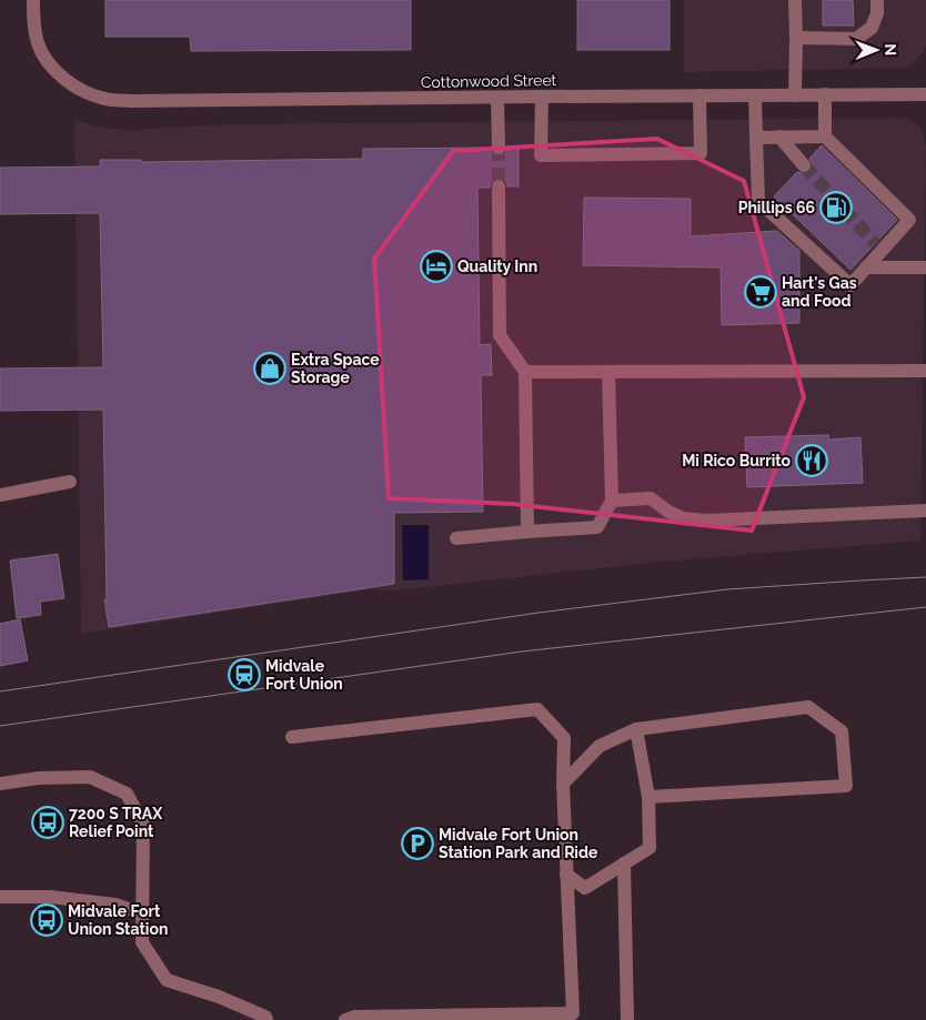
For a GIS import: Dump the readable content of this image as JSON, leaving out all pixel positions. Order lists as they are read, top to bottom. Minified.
{"streets":{"street":["Cottonwood Street"]},"places":{"fuel station":["Phillips 66"],"hotel":["Quality Inn"],"supermarket":["Hart's Gas and Food"],"shop":["Extra Space Storage"],"restaurant":["Mi Rico Burrito"],"station":["Midvale Fort Union"],"bus stop":["7200 S TRAX Relief Point","Midvale Fort Union Station"],"parking":["Midvale Fort Union Station Park and Ride"]},"north":"right"}
